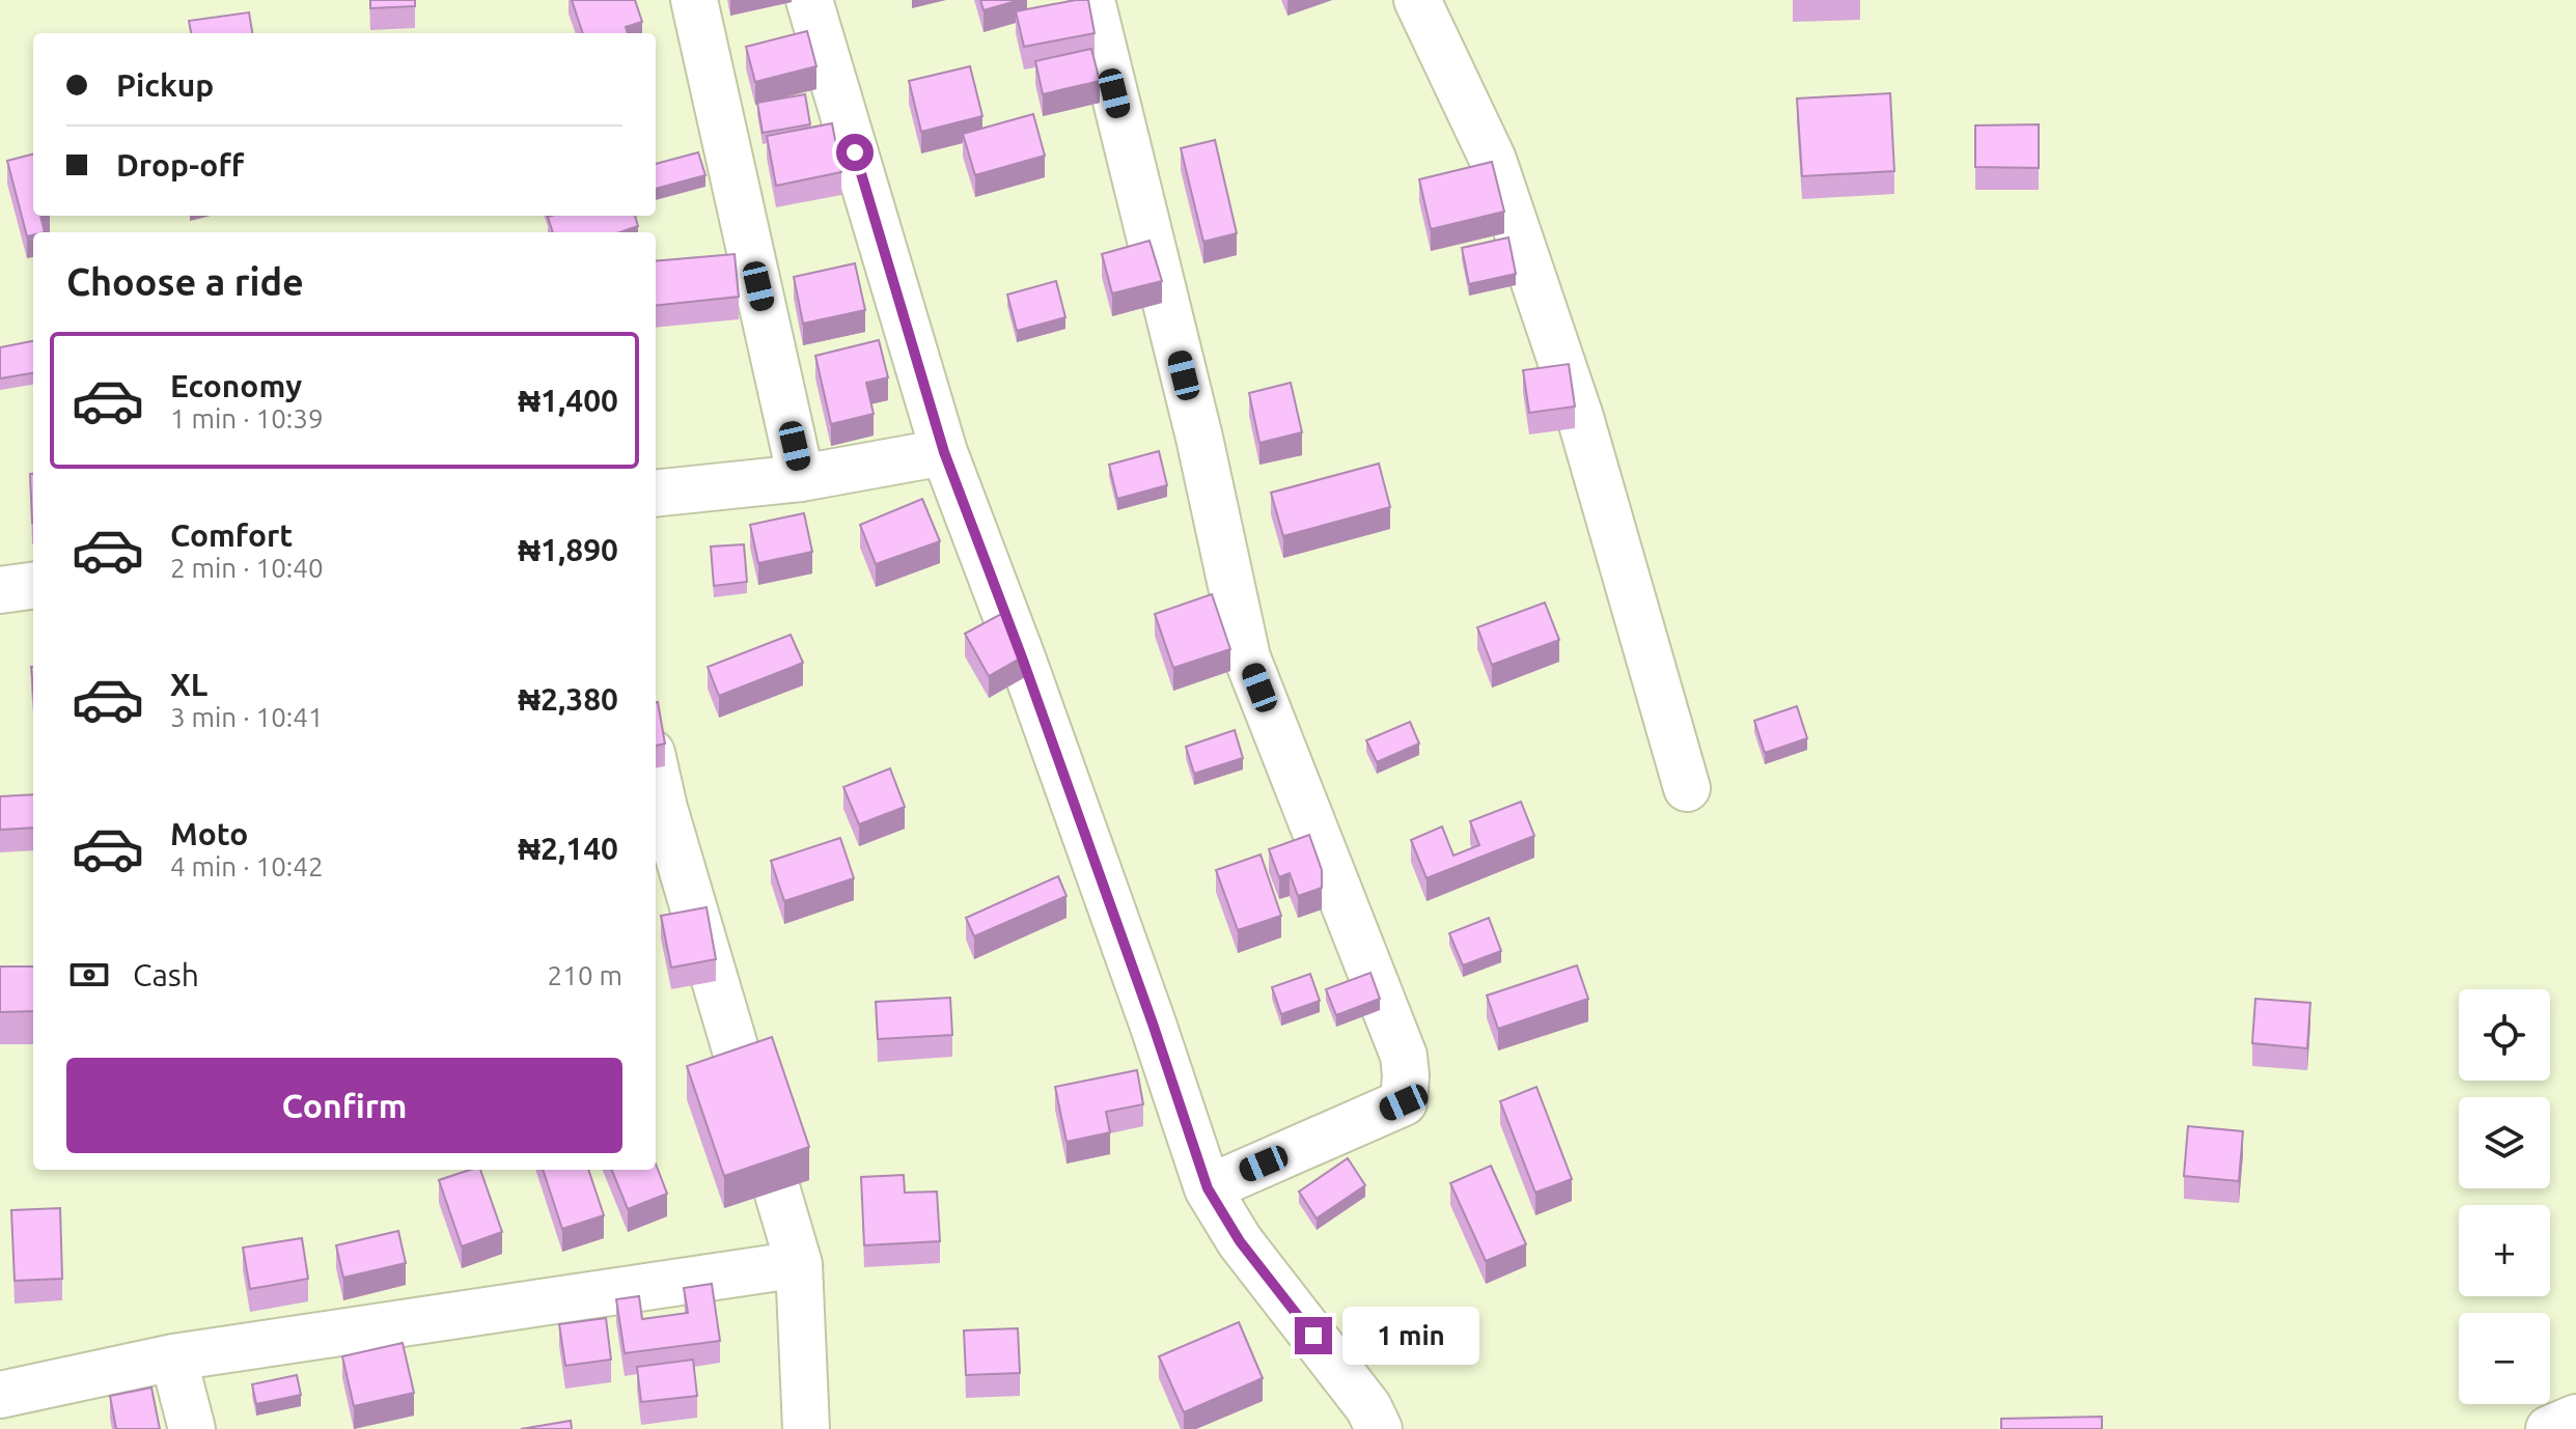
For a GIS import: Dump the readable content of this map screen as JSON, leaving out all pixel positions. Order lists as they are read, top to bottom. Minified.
{"page":{"banner":["Pickup","Drop-off"],"heading":"Choose a ride","list":[{"name":"Economy","note":"1 min · 10:39","value":"₦1,400"},{"name":"Comfort","note":"2 min · 10:40","value":"₦1,890"},{"name":"XL","note":"3 min · 10:41","value":"₦2,380"},{"name":"Moto","note":"4 min · 10:42","value":"₦2,140"}],"pay":["Cash","210 m"],"map_buttons":["+","−"],"buttons":"Confirm","bubble":"1 min"}}
